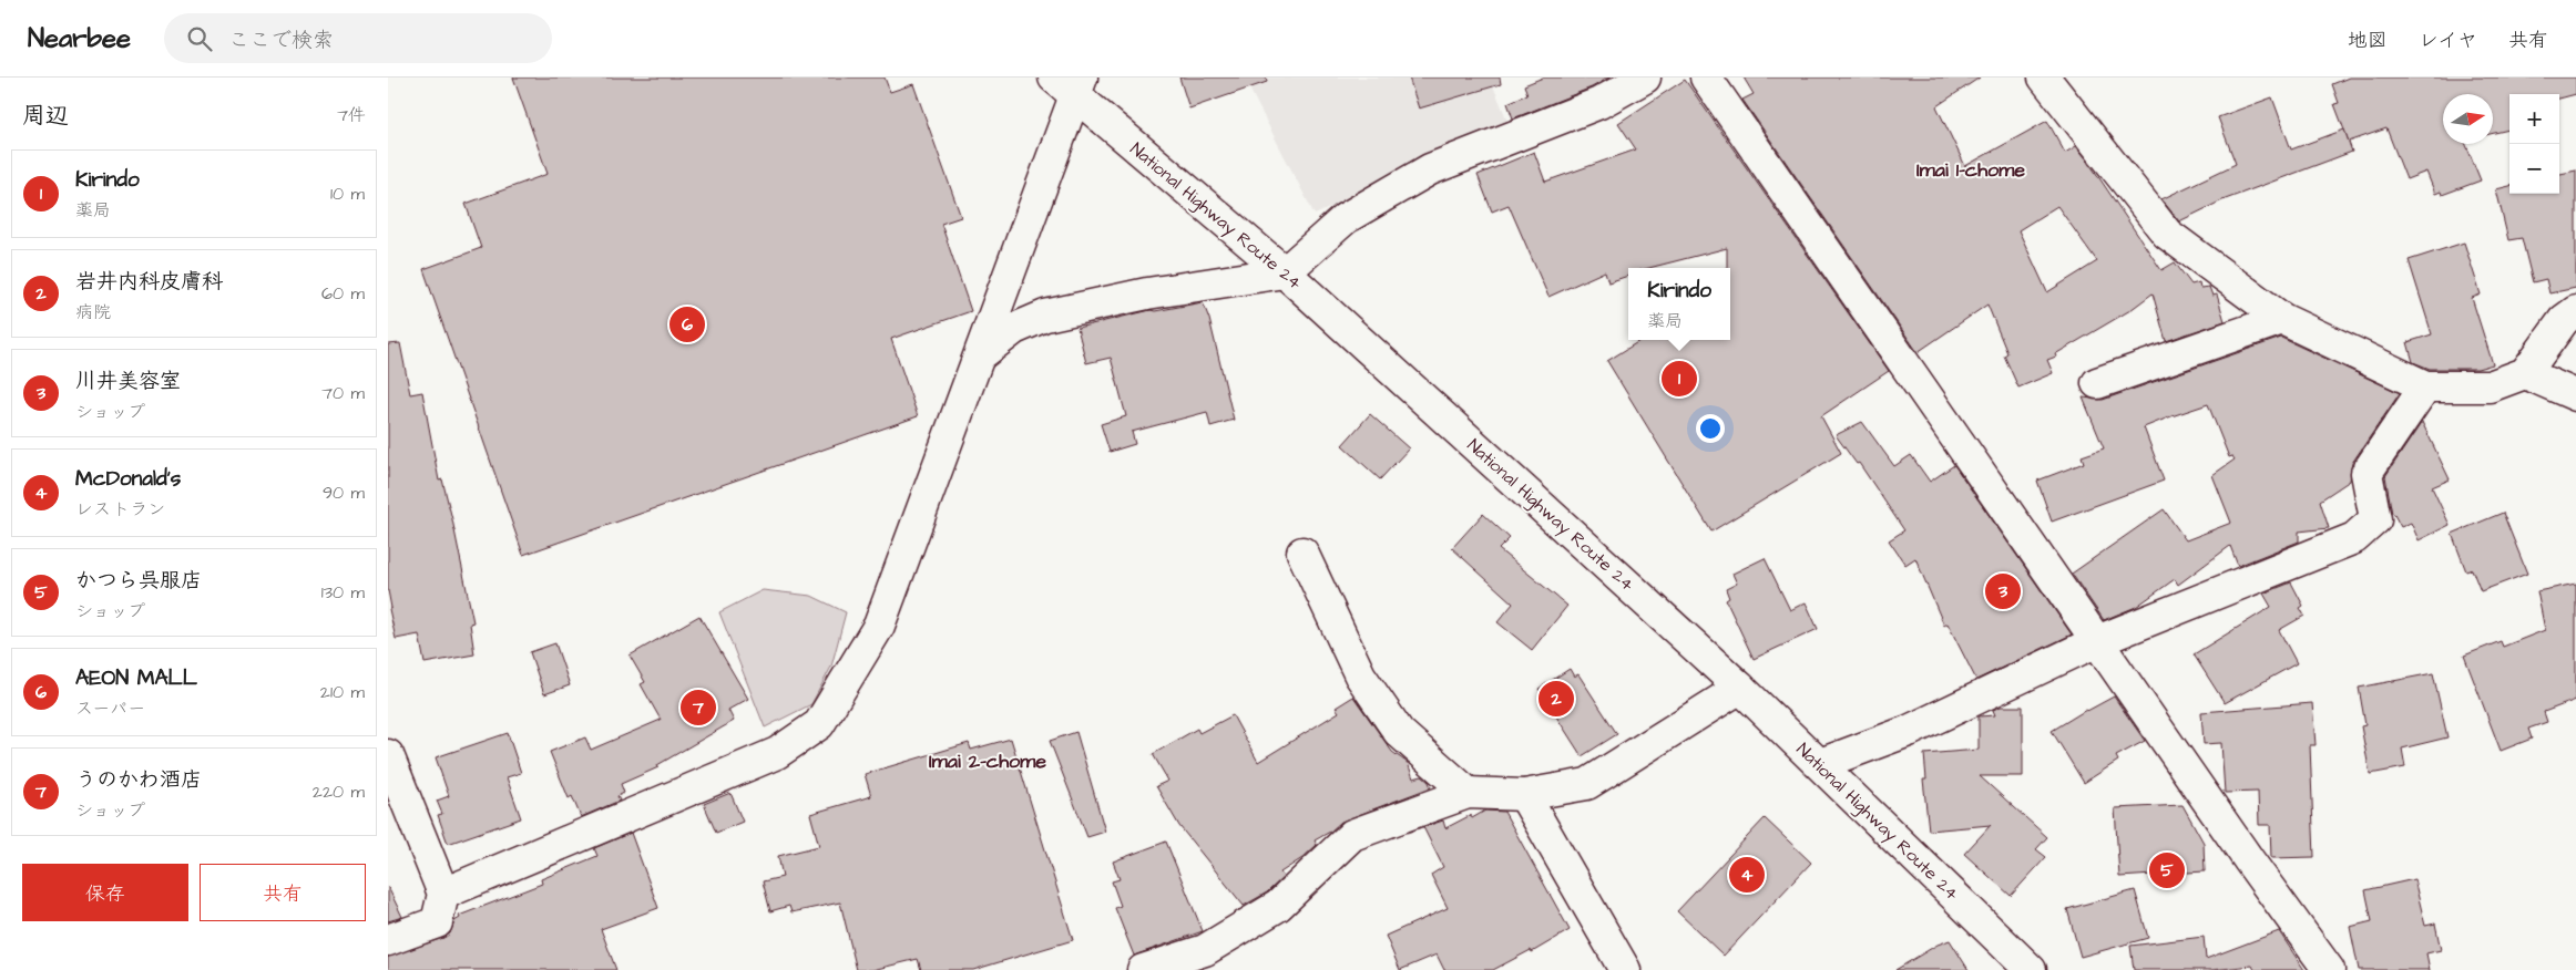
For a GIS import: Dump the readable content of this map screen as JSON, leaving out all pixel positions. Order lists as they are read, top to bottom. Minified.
{"streets":{"main road":["National Highway Route 24"]},"districts":["Imai 1-chome","Imai 2-chome"],"north":"right","page":{"header":"Nearbee","search":"ここで検索","nav":["地図","レイヤ","共有"],"heading":["周辺","7件"],"map_buttons":["+","−"],"list":[{"mark":"1","name":"Kirindo","note":"薬局","value":"10 m"},{"mark":"2","name":"岩井内科皮膚科","note":"病院","value":"60 m"},{"mark":"3","name":"川井美容室","note":"ショップ","value":"70 m"},{"mark":"4","name":"McDonald's","note":"レストラン","value":"90 m"},{"mark":"5","name":"かつら呉服店","note":"ショップ","value":"130 m"},{"mark":"6","name":"AEON MALL","note":"スーパー","value":"210 m"},{"mark":"7","name":"うのかわ酒店","note":"ショップ","value":"220 m"}],"popup":["Kirindo","薬局"],"pins":["6","1","3","2","7","5","4"],"buttons":["保存","共有"]}}
